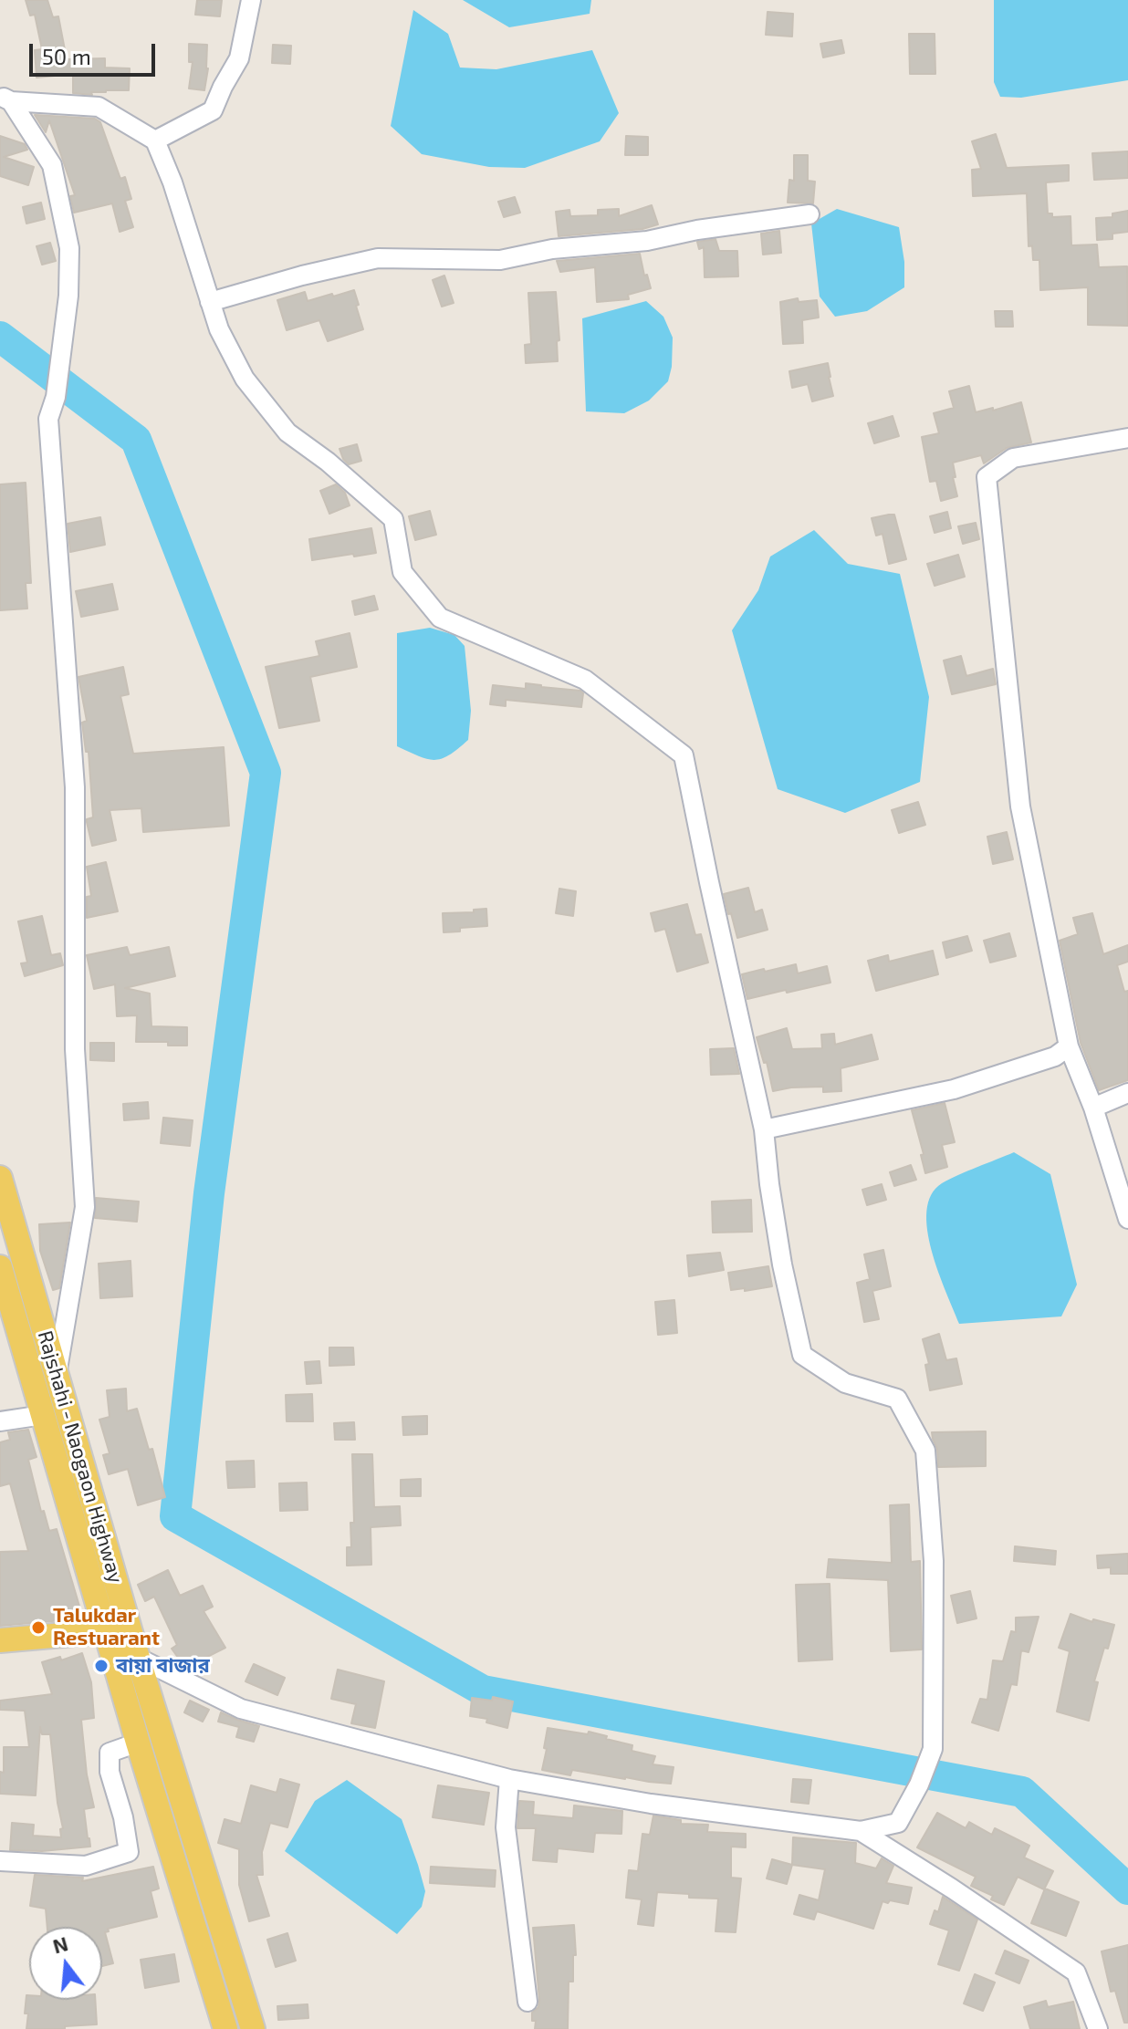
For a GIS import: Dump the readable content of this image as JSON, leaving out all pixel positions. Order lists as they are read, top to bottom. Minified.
{"streets":{"main road":["Rajshahi - Naogaon Highway"]},"places":["Talukdar Restuarant","বায়া বাজার"],"scale_bar":"50 m","north":"top"}
